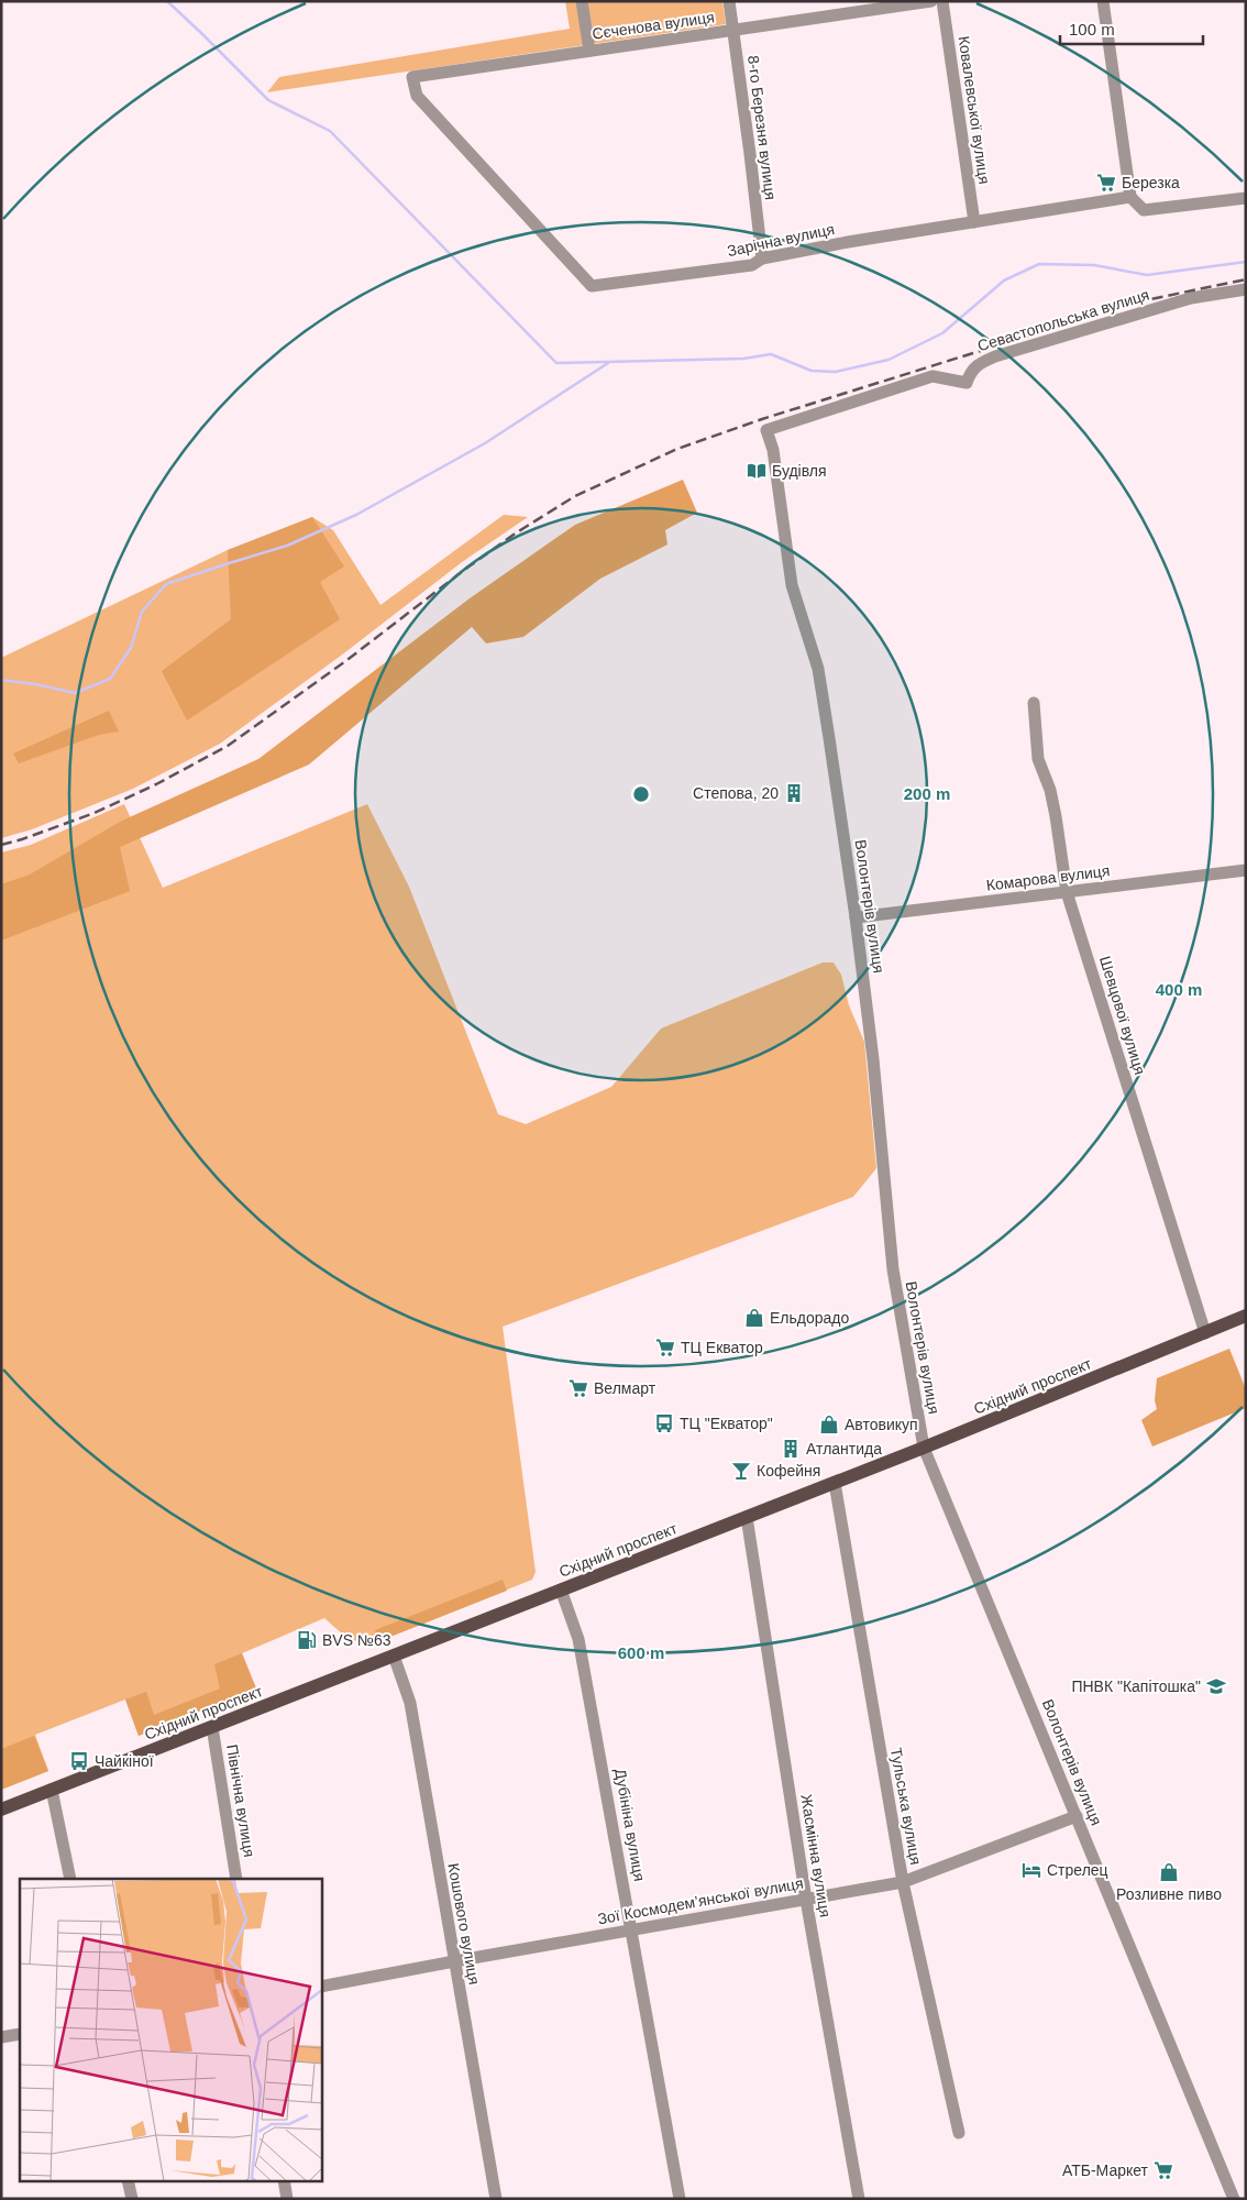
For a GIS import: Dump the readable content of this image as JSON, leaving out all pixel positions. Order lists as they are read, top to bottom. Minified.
{"streets":{"main road":["Східний проспект"],"street":["Сєченова вулиця","Ковалевської вулиця","8-го Березня вулиця","Зарічна вулиця","Севастопольська вулиця","Комарова вулиця","Волонтерів вулиця","Шевцової вулиця","Північна вулиця","Тульська вулиця","Дубініна вулиця","Жасмінна вулиця","Зої Космодем’янської вулиця","Кошового вулиця"]},"crossings":[["Сєченова вулиця","8-го Березня вулиця"],["Сєченова вулиця","Зарічна вулиця"],["Ковалевської вулиця","Зарічна вулиця"],["8-го Березня вулиця","Зарічна вулиця"],["Севастопольська вулиця","Волонтерів вулиця"],["Комарова вулиця","Волонтерів вулиця"],["Комарова вулиця","Шевцової вулиця"],["Волонтерів вулиця","Східний проспект"],["Волонтерів вулиця","Зої Космодем’янської вулиця"],["Шевцової вулиця","Східний проспект"],["Східний проспект","Північна вулиця"],["Східний проспект","Тульська вулиця"],["Східний проспект","Дубініна вулиця"],["Східний проспект","Жасмінна вулиця"],["Східний проспект","Кошового вулиця"],["Тульська вулиця","Зої Космодем’янської вулиця"],["Дубініна вулиця","Зої Космодем’янської вулиця"],["Жасмінна вулиця","Зої Космодем’янської вулиця"],["Зої Космодем’янської вулиця","Кошового вулиця"]],"places":{"supermarket":["Березка","ТЦ Екватор","Велмарт","АТБ-Маркет"],"library":["Будівля"],"building":["Степова, 20","Атлантида"],"shop":["Ельдорадо","Автовикуп","Розливне пиво"],"bus stop":["ТЦ \"Екватор\"","Чайкіної"],"bar":["Кофейня"],"fuel station":["BVS №63"],"school or university":["ПНВК \"Капітошка\""],"hotel":["Стрелец"]},"scale_bar":"100 m","rings":["200 m","400 m","600 m"]}
